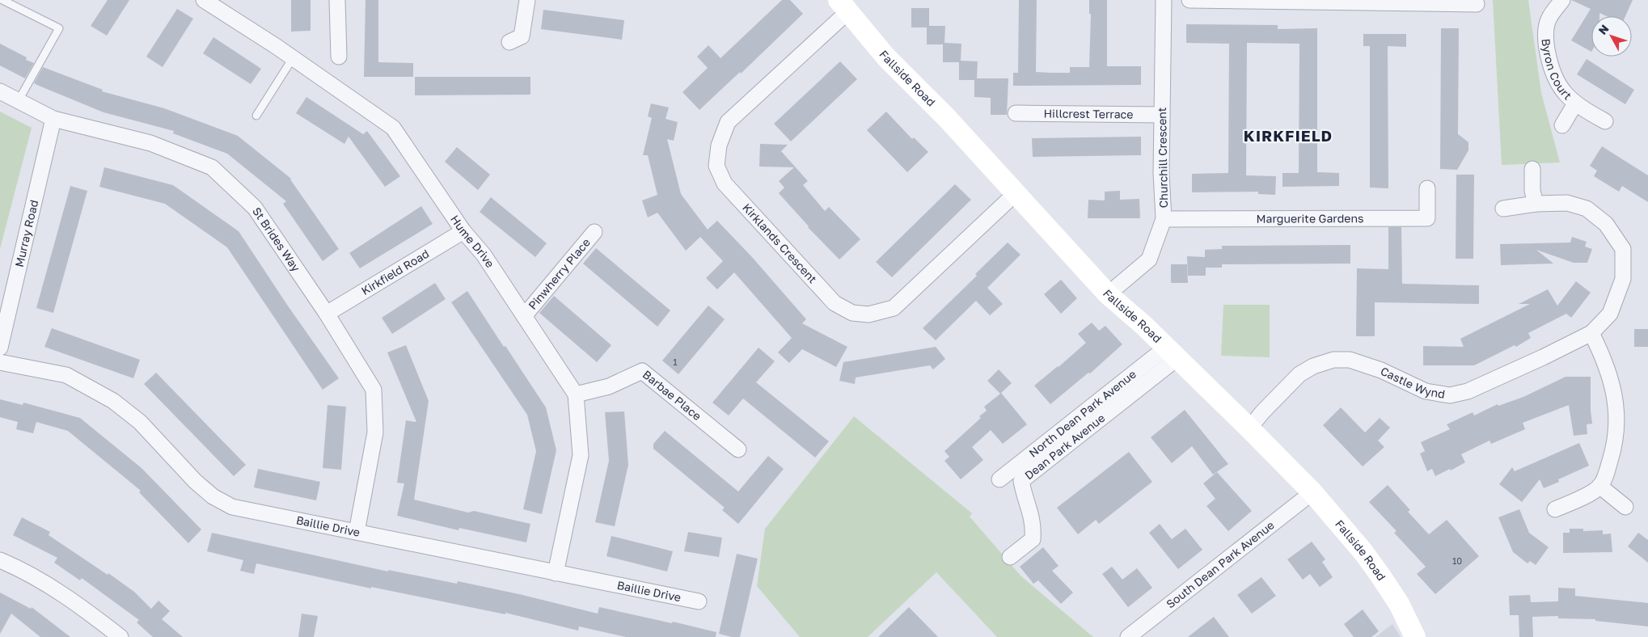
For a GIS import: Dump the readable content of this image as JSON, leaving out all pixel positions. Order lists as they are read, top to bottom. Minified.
{"streets":{"street":["Byron Court","Fallside Road","Hillcrest Terrace","Churchill Crescent","Marguerite Gardens","Murray Road","St Brides Way","Hume Drive","Kirklands Crescent","Kirkfield Road","Pinwherry Place","Castle Wynd","Barbae Place","North Dean Park Avenue","Dean Park Avenue","Baillie Drive","South Dean Park Avenue"]},"crossings":[["Fallside Road","Churchill Crescent"],["Fallside Road","Kirklands Crescent"],["Fallside Road","Castle Wynd"],["Fallside Road","North Dean Park Avenue"],["Fallside Road","Dean Park Avenue"],["Fallside Road","South Dean Park Avenue"],["Hillcrest Terrace","Churchill Crescent"],["Churchill Crescent","Marguerite Gardens"],["Murray Road","St Brides Way"],["St Brides Way","Kirkfield Road"],["St Brides Way","Baillie Drive"],["Hume Drive","Kirkfield Road"],["Hume Drive","Pinwherry Place"],["Hume Drive","Barbae Place"],["Hume Drive","Baillie Drive"],["North Dean Park Avenue","Dean Park Avenue"]],"districts":["KIRKFIELD"],"house_numbers":["1","10"],"north":"top left"}
